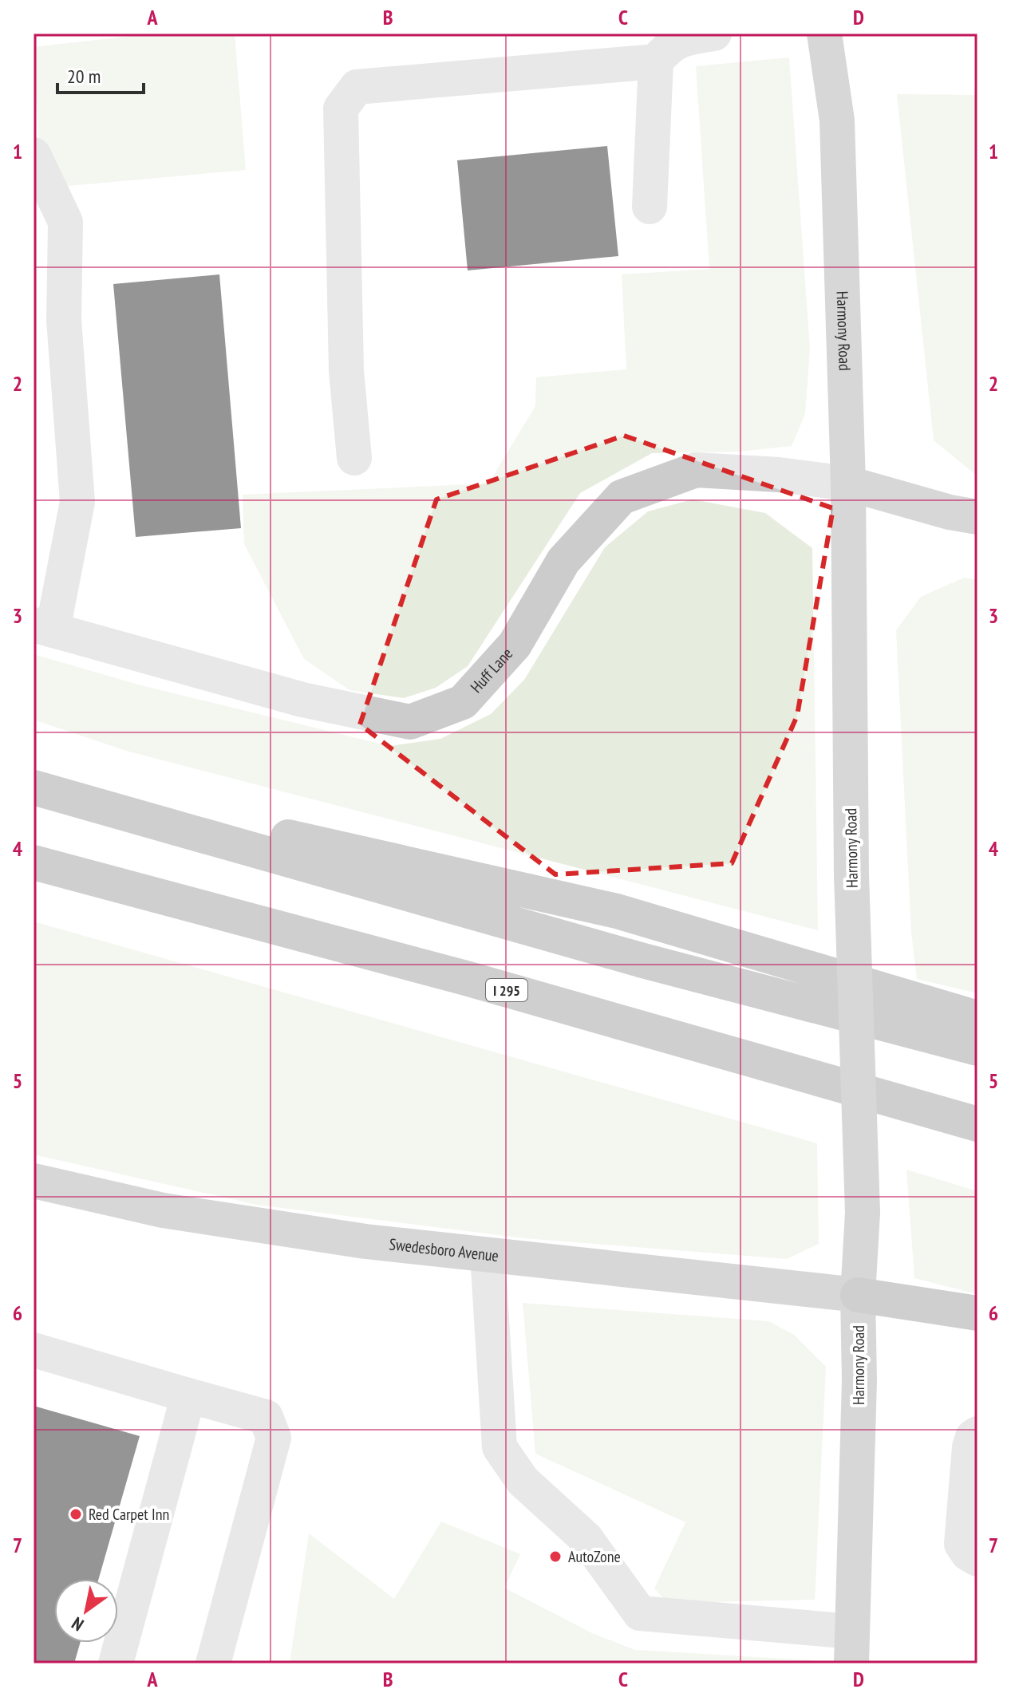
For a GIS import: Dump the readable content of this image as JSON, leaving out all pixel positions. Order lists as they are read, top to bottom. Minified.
{"streets":{"highway":["I 295"],"main road":["Harmony Road","Swedesboro Avenue"],"street":["Huff Lane"]},"crossings":[["Harmony Road","Huff Lane"],["Harmony Road","Swedesboro Avenue"]],"places":["Red Carpet Inn","AutoZone"],"scale_bar":"20 m","north":"bottom left","grid":{"columns":["A","B","C","D"],"rows":["1","2","3","4","5","6","7"]}}
